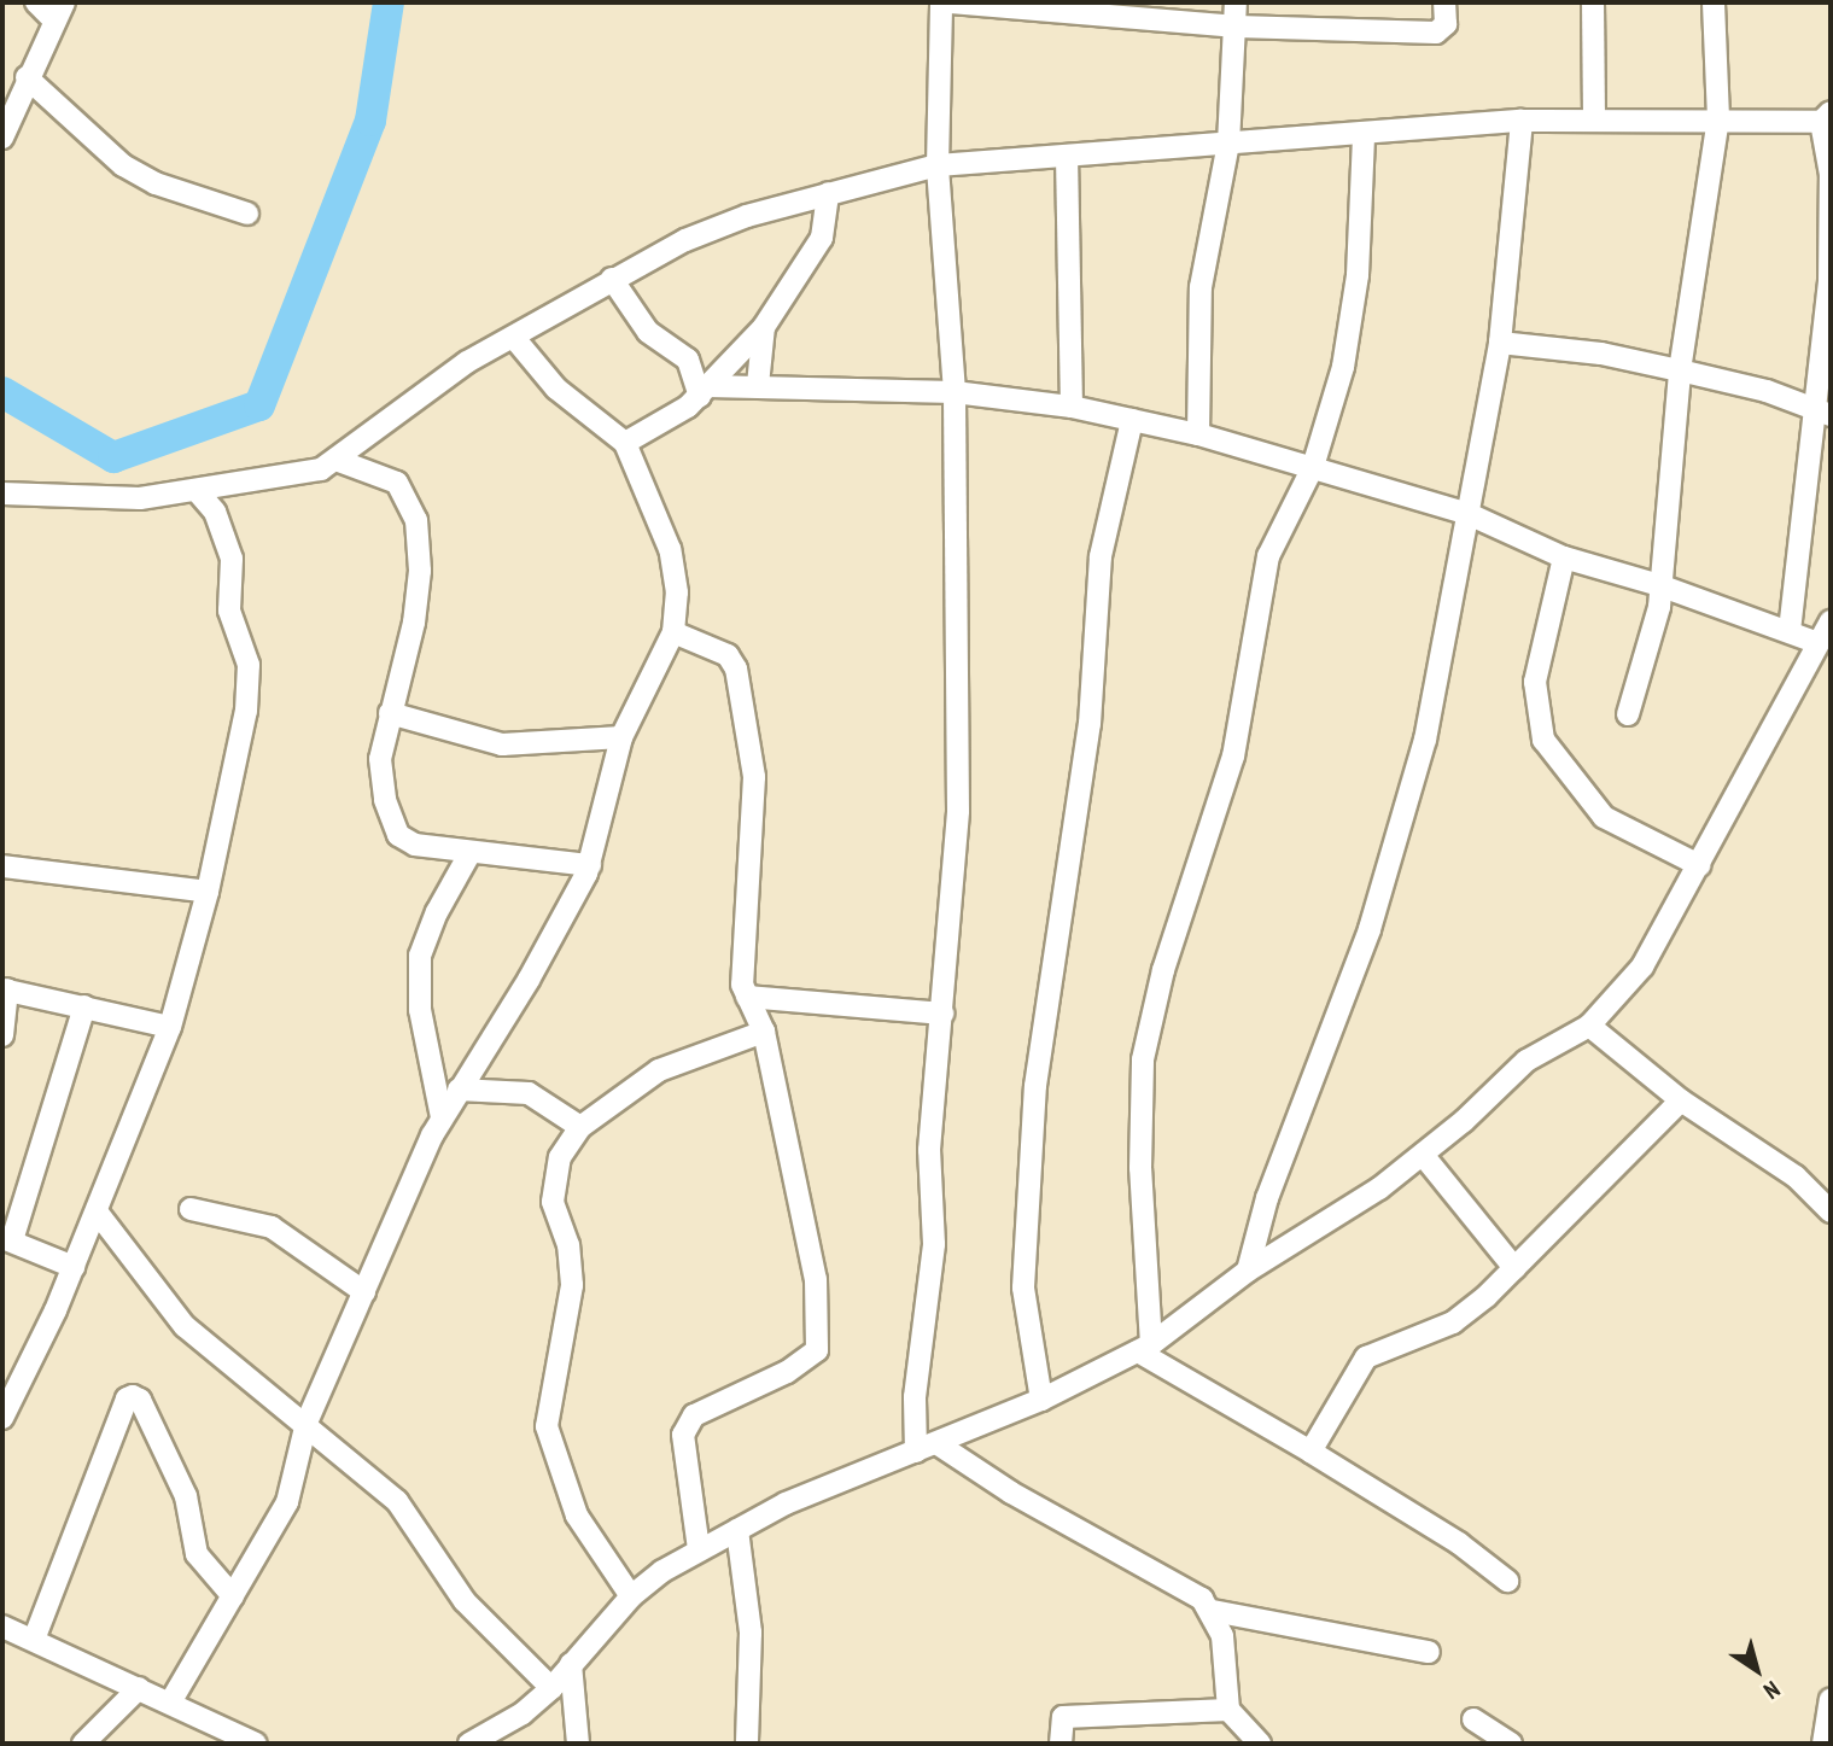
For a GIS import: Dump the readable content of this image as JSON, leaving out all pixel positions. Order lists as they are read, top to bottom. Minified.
{"north":"bottom right"}
